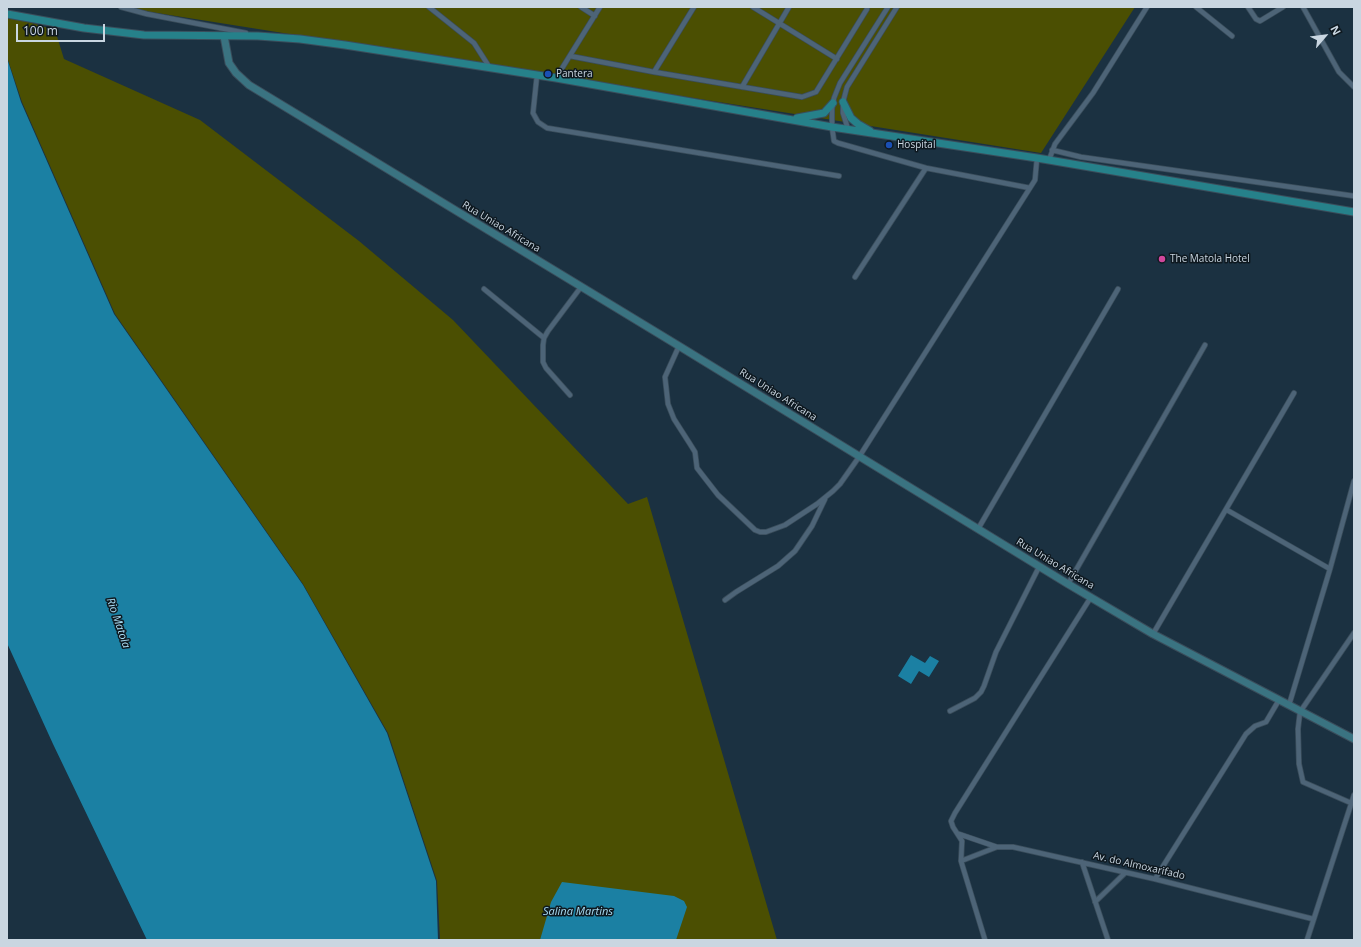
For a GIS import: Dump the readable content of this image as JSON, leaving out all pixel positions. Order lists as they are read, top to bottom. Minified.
{"streets":{"main road":["Rua Uniao Africana"],"street":["Av. do Almoxarifado"]},"water":["Rio Matola","Salina Martins"],"places":["Pantera","Hospital","The Matola Hotel"],"scale_bar":"100 m","north":"top right"}
